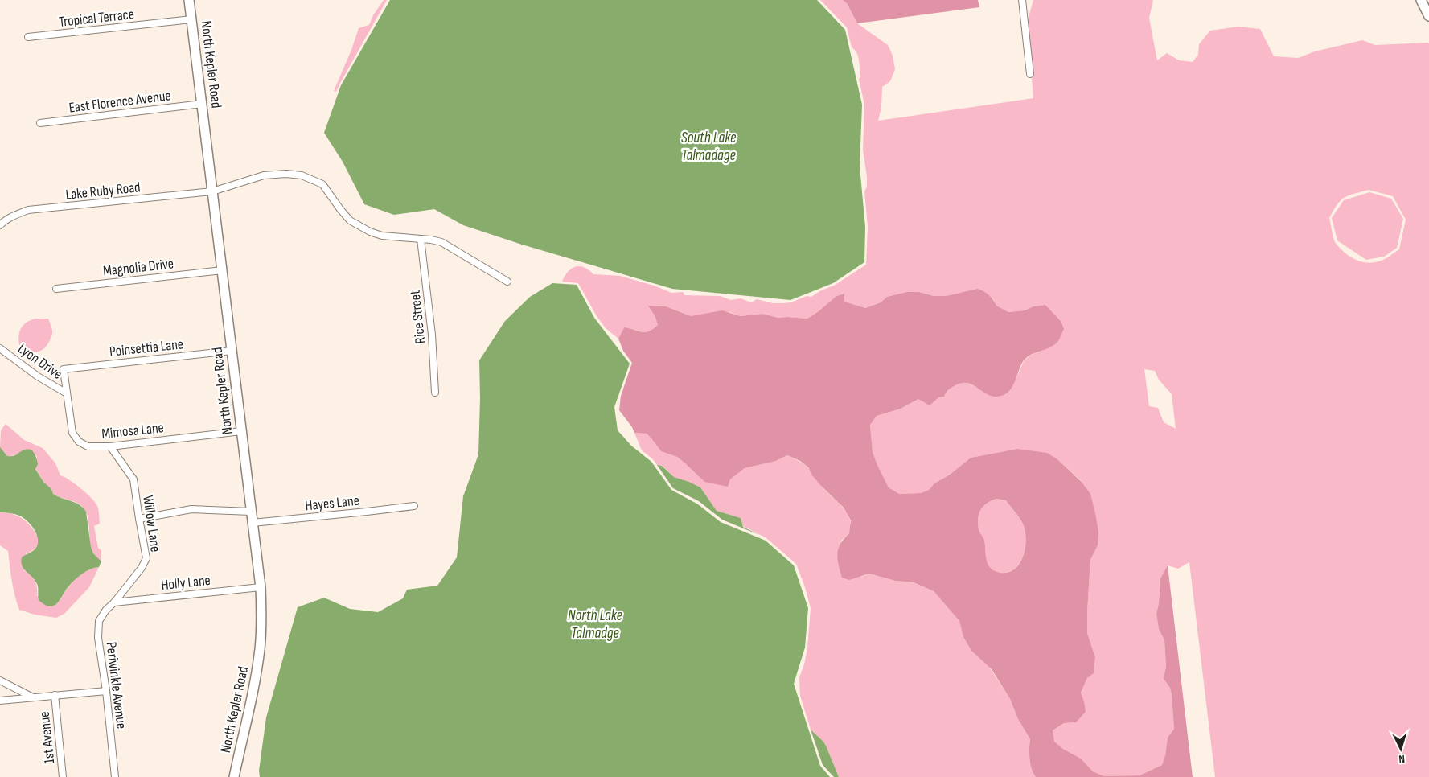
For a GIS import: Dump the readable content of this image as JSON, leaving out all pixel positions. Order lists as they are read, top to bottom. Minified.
{"streets":{"main road":["North Kepler Road"],"street":["Tropical Terrace","East Florence Avenue","Lake Ruby Road","Magnolia Drive","Rice Street","Poinsettia Lane","Lyon Drive","Mimosa Lane","Hayes Lane","Willow Lane","Holly Lane","Periwinkle Avenue","1st Avenue"]},"crossings":[["Tropical Terrace","North Kepler Road"],["North Kepler Road","East Florence Avenue"],["North Kepler Road","Lake Ruby Road"],["North Kepler Road","Magnolia Drive"],["North Kepler Road","Poinsettia Lane"],["North Kepler Road","Mimosa Lane"],["North Kepler Road","Hayes Lane"],["North Kepler Road","Holly Lane"],["Lake Ruby Road","Rice Street"],["Poinsettia Lane","Mimosa Lane"],["Lyon Drive","Mimosa Lane"],["Mimosa Lane","Willow Lane"],["Willow Lane","Holly Lane"],["Willow Lane","Periwinkle Avenue"],["Holly Lane","Periwinkle Avenue"]],"water":["South Lake Talmadage","North Lake Talmadge"],"north":"bottom"}
